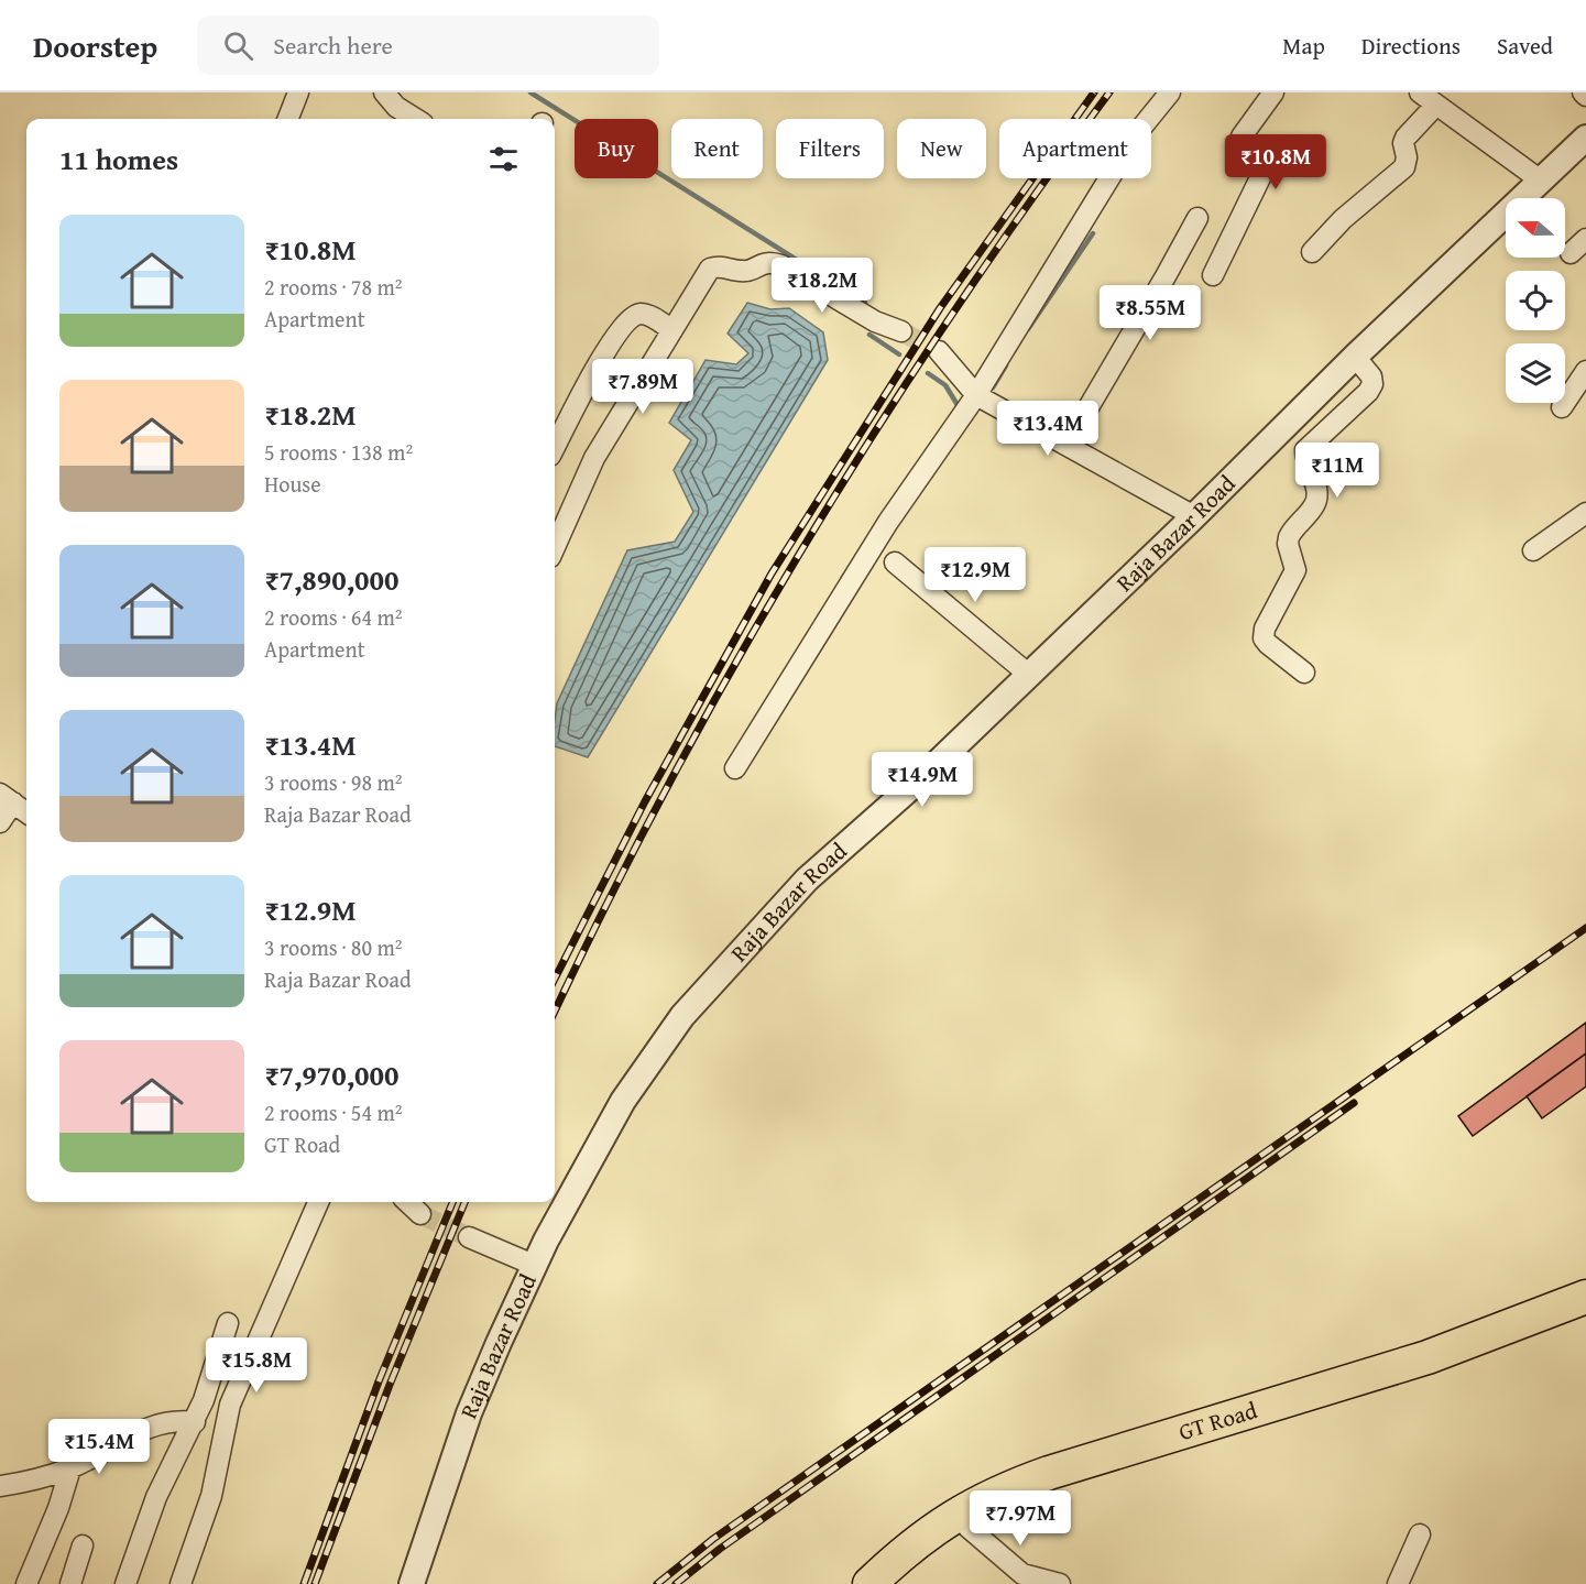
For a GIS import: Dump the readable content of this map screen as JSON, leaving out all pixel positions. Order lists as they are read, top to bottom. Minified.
{"streets":{"highway":["GT Road"],"street":["Raja Bazar Road"]},"north":"left","page":{"header":"Doorstep","search":"Search here","nav":["Map","Directions","Saved"],"chip":["Buy","Rent","Filters","New","Apartment"],"heading":"11 homes","price":["₹10.8M","₹18.2M","₹8.55M","₹7.89M","₹13.4M","₹11M","₹12.9M","₹14.9M","₹15.8M","₹15.4M","₹7.97M"],"list":[{"name":"₹10.8M","note":"2 rooms · 78 m² · Apartment"},{"name":"₹18.2M","note":"5 rooms · 138 m² · House"},{"name":"₹7,890,000","note":"2 rooms · 64 m² · Apartment"},{"name":"₹13.4M","note":"3 rooms · 98 m² · Raja Bazar Road"},{"name":"₹12.9M","note":"3 rooms · 80 m² · Raja Bazar Road"},{"name":"₹7,970,000","note":"2 rooms · 54 m² · GT Road"}]}}
